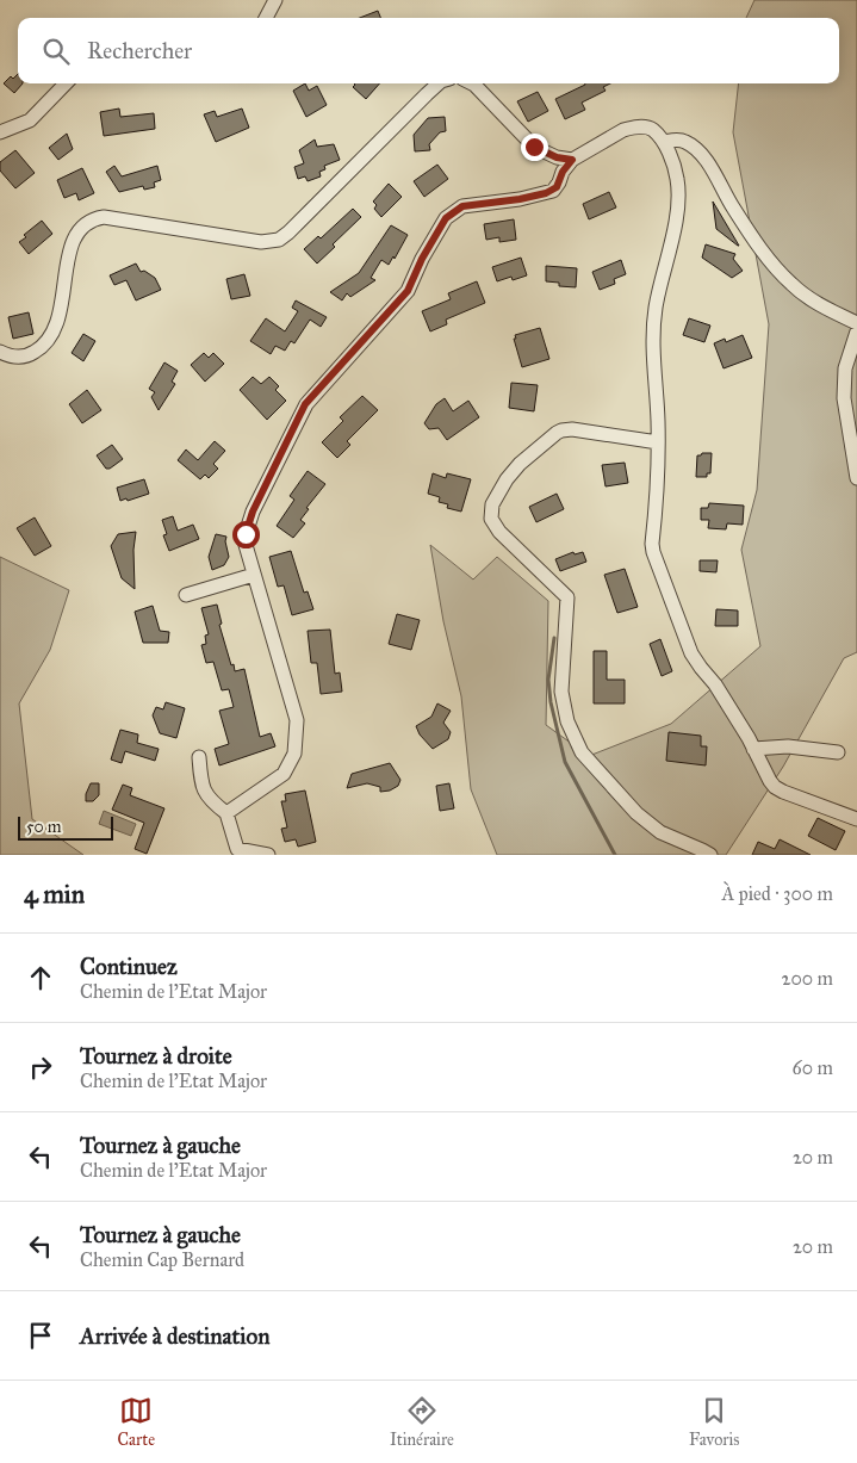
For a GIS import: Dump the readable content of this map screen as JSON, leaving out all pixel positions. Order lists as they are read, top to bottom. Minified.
{"scale_bar":"50 m","page":{"search":"Rechercher","scale":"50 m","heading":["4 min","À pied · 300 m"],"list":[["Continuez","Chemin de l'Etat Major","200 m"],["Tournez à droite","Chemin de l'Etat Major","60 m"],["Tournez à gauche","Chemin de l'Etat Major","20 m"],["Tournez à gauche","Chemin Cap Bernard","20 m"],"Arrivée à destination"],"nav":["Carte","Itinéraire","Favoris"]}}
